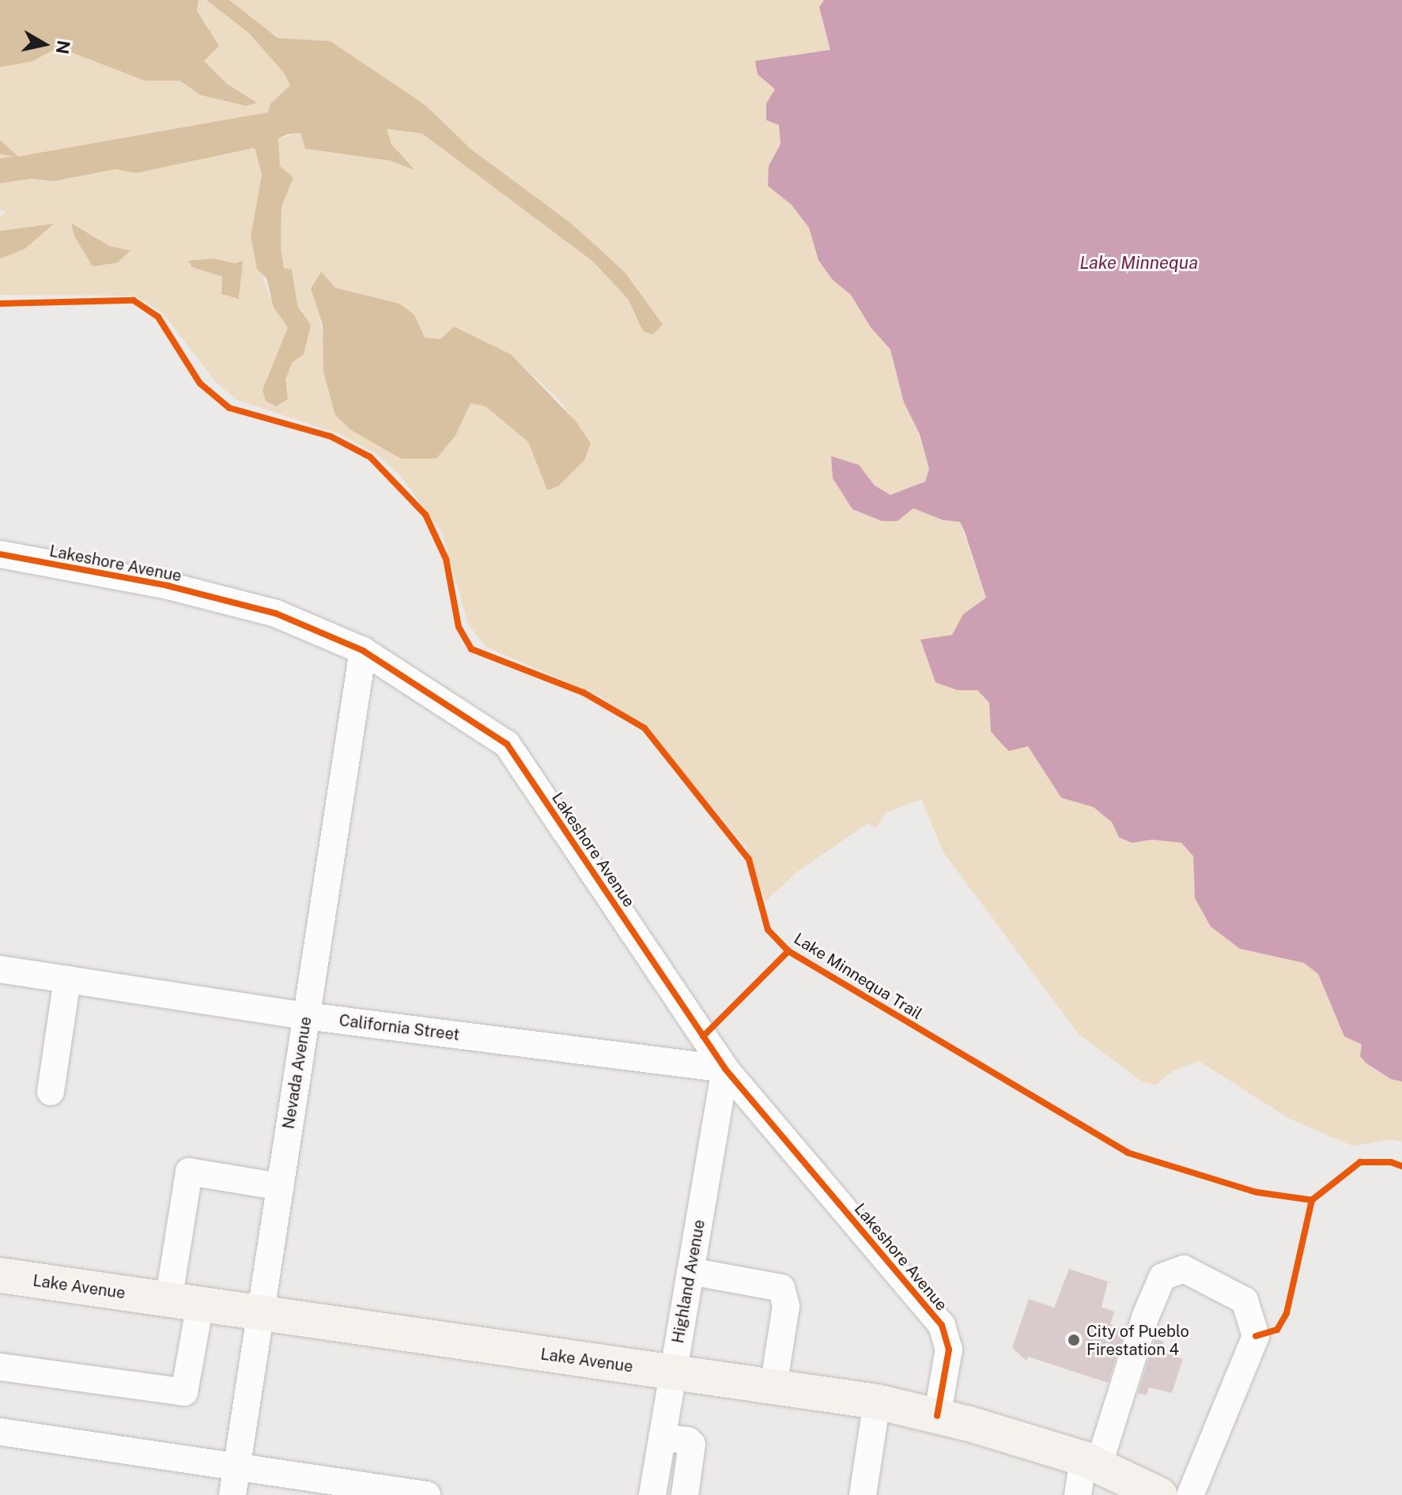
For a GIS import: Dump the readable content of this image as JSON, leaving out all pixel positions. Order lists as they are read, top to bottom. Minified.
{"streets":{"main road":["Lake Avenue"],"street":["Lakeshore Avenue","California Street","Nevada Avenue","Highland Avenue"],"cycle path":["Lake Minnequa Trail"]},"crossings":[["Lakeshore Avenue","California Street"],["Lakeshore Avenue","Nevada Avenue"],["Lakeshore Avenue","Highland Avenue"],["Lakeshore Avenue","Lake Avenue"],["California Street","Nevada Avenue"],["California Street","Highland Avenue"],["Nevada Avenue","Lake Avenue"],["Highland Avenue","Lake Avenue"]],"water":["Lake Minnequa"],"places":["City of Pueblo Firestation 4"],"north":"right"}
